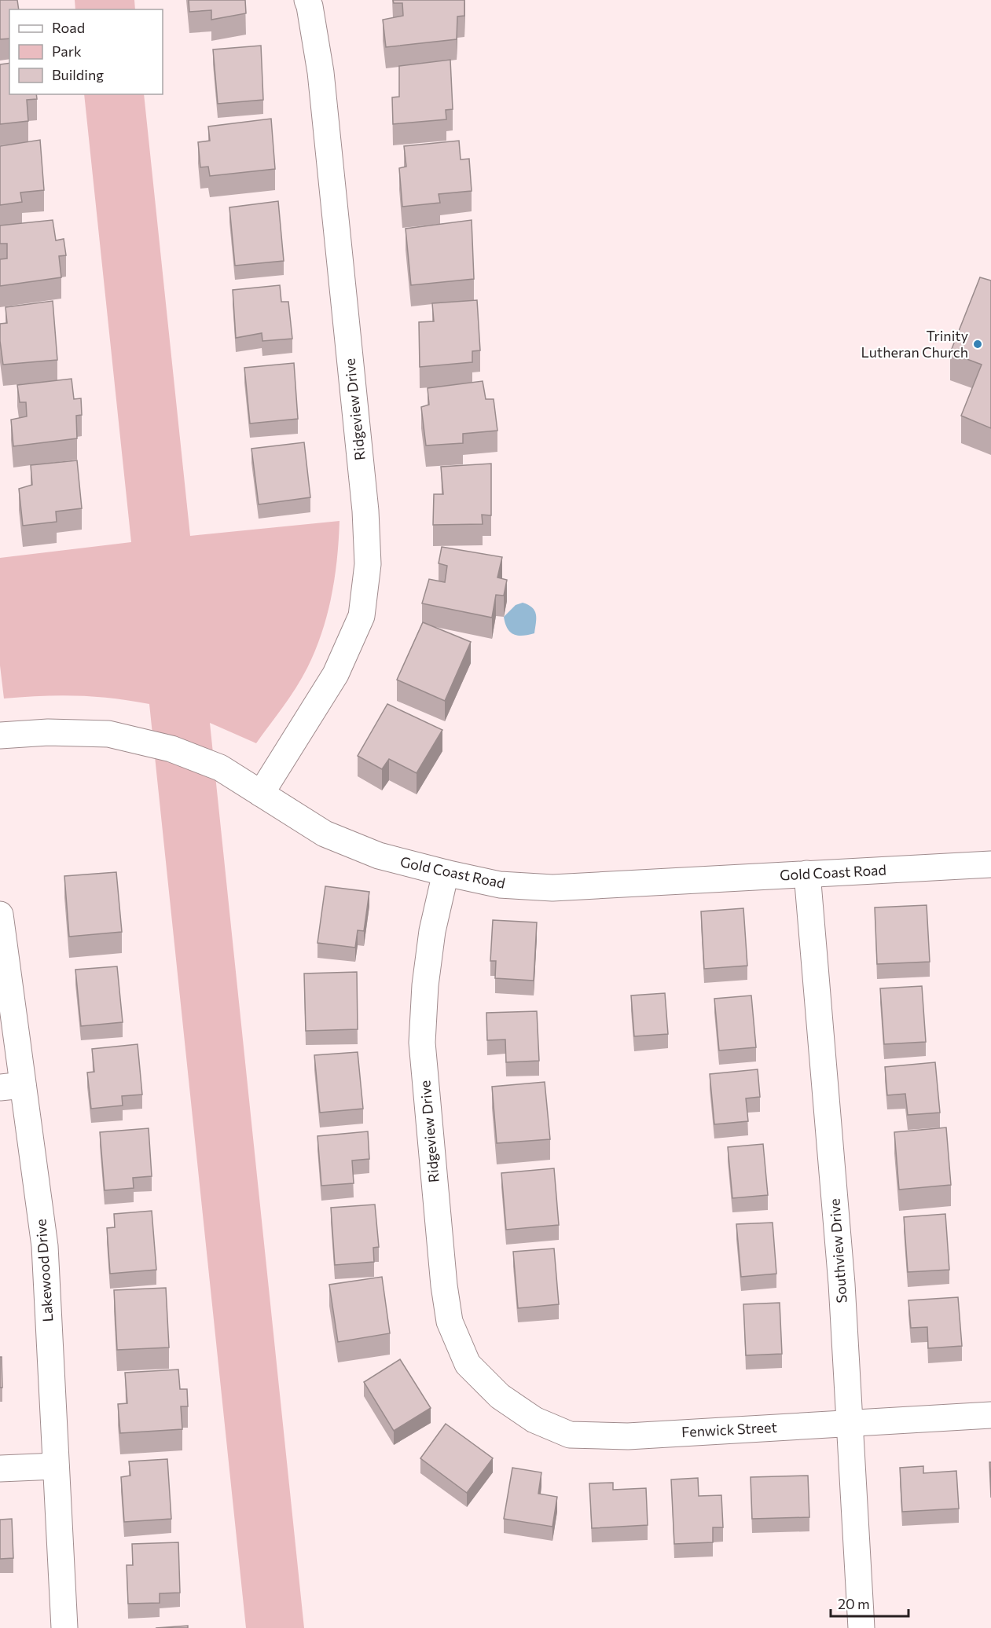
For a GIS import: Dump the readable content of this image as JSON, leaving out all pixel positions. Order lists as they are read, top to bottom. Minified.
{"streets":{"street":["Ridgeview Drive","Gold Coast Road","Southview Drive","Lakewood Drive","Fenwick Street"]},"crossings":[["Ridgeview Drive","Gold Coast Road"],["Ridgeview Drive","Fenwick Street"],["Gold Coast Road","Southview Drive"],["Southview Drive","Fenwick Street"]],"places":["Trinity Lutheran Church"],"legend":["Road","Park","Building"],"scale_bar":"20 m"}
